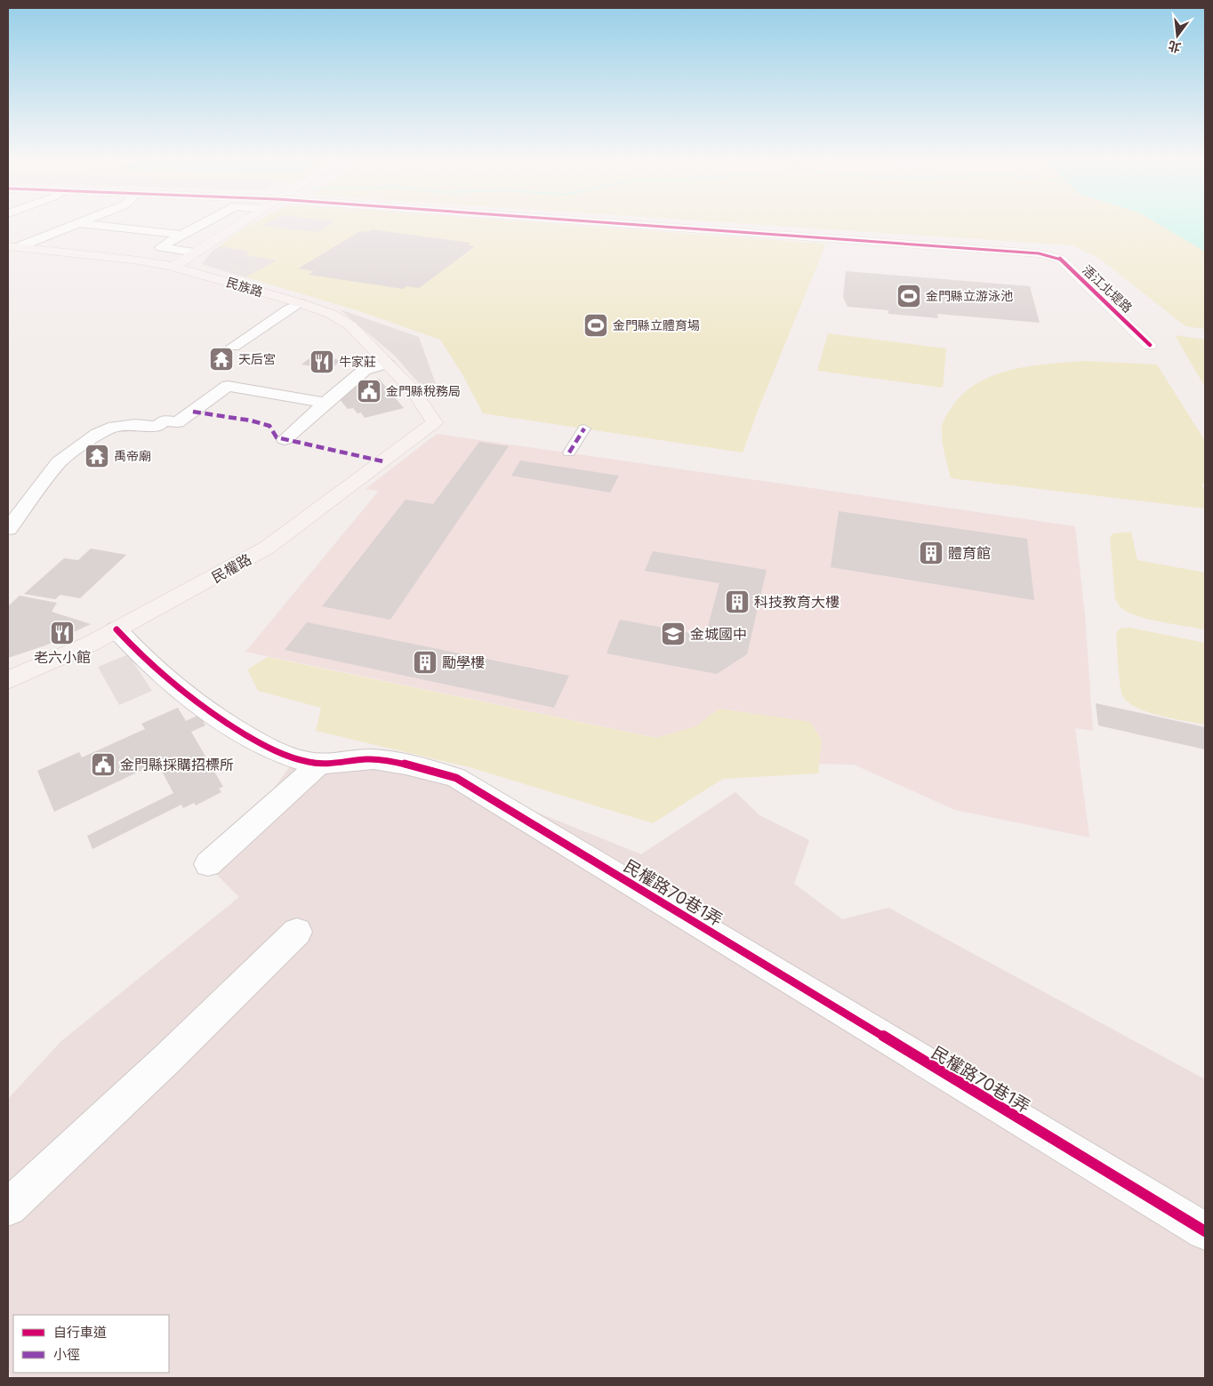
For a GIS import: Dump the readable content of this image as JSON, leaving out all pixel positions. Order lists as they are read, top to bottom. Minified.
{"streets":{"main road":["民族路","民權路"],"street":["浯江北堤路","民權路70巷1弄"]},"crossings":[["民族路","民權路"],["民權路","民權路70巷1弄"]],"places":{"sports":["金門縣立游泳池","金門縣立體育場"],"temple":["天后宮","禹帝廟"],"restaurant":["牛家莊","老六小館"],"public building":["金門縣稅務局","金門縣採購招標所"],"building":["體育館","科技教育大樓","勵學樓"],"school or university":["金城國中"]},"legend":["自行車道","小徑"],"north":"bottom"}
